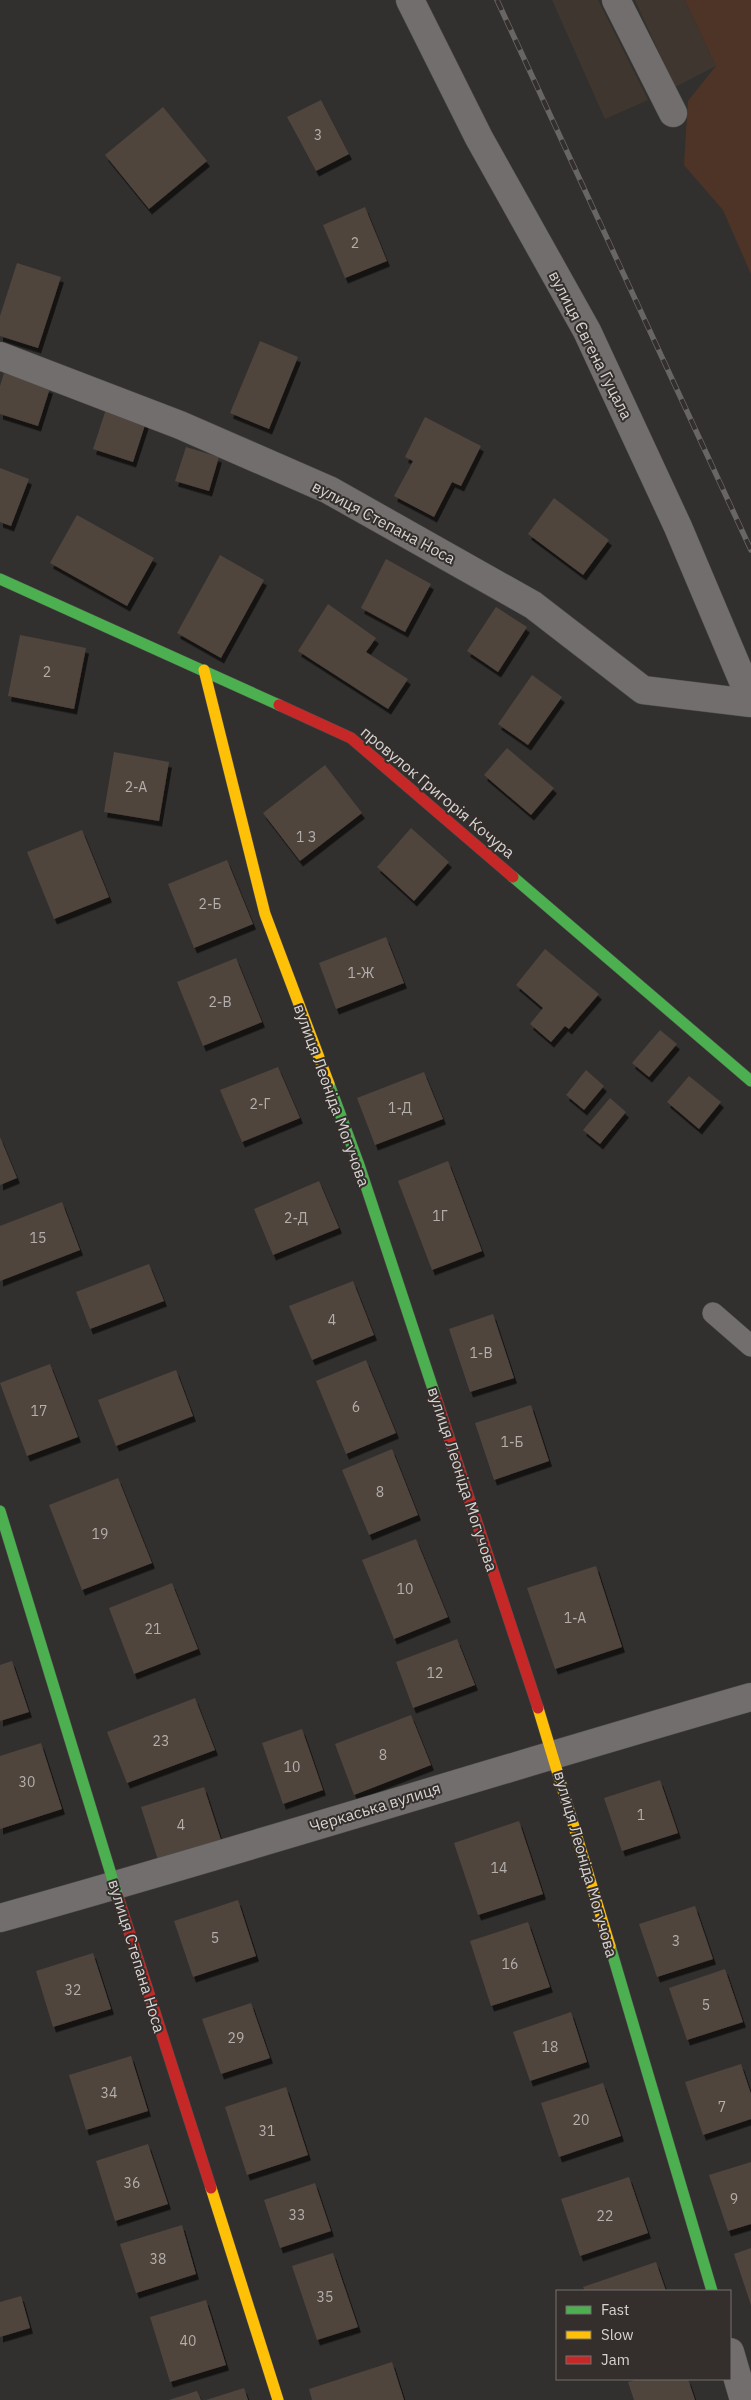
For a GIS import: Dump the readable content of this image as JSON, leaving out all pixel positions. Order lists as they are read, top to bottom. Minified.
{"streets":{"street":["вулиця Євгена Гуцала","вулиця Степана Носа","провулок Григорія Кочура","вулиця Леоніда Могучова","Черкаська вулиця"]},"crossings":[["вулиця Євгена Гуцала","вулиця Степана Носа"],["вулиця Степана Носа","Черкаська вулиця"],["провулок Григорія Кочура","вулиця Леоніда Могучова"],["вулиця Леоніда Могучова","Черкаська вулиця"]],"house_numbers":["3","2","2","2-А","1 З","2-Б","1-Ж","2-В","2-Г","1-Д","1Г","2-Д","15","4","1-В","6","17","1-Б","8","19","10","1-А","21","12","23","8","10","30","1","4","14","5","3","16","32","5","29","18","34","7","20","31","36","9","33","22","38","35","40"],"legend":["Fast","Slow","Jam"]}
